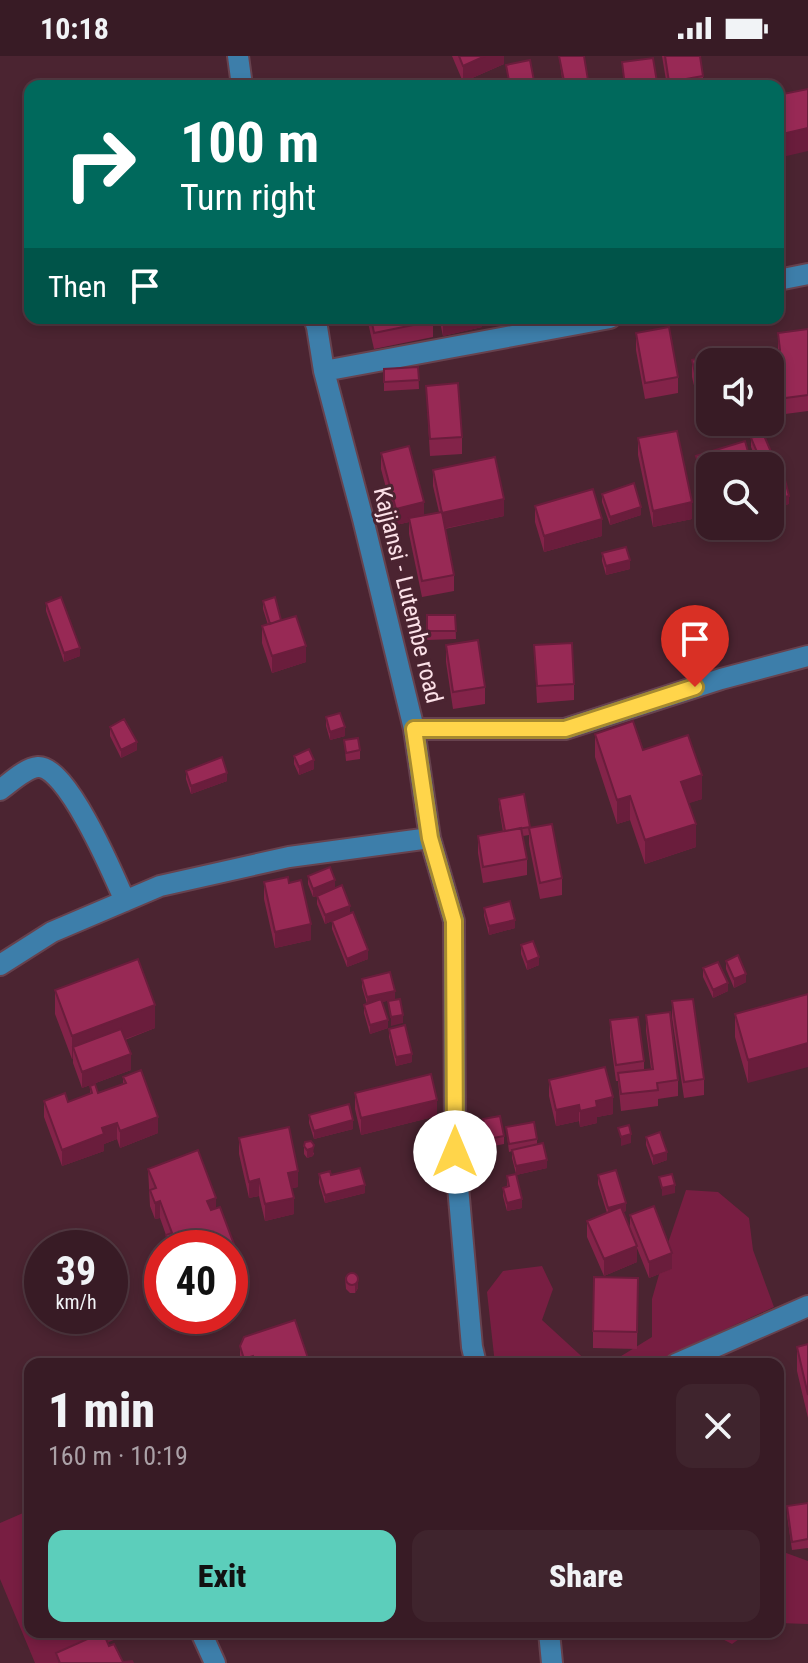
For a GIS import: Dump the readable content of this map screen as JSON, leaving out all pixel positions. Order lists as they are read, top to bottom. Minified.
{"streets":{"street":["Kajjansi - Lutembe road"]},"page":{"status":"10:18","turn":["100 m","Turn right"],"then":"Then","speed":"39 km/h","limit":"40","heading":["1 min","160 m · 10:19"],"buttons":["Exit","Share"]}}
